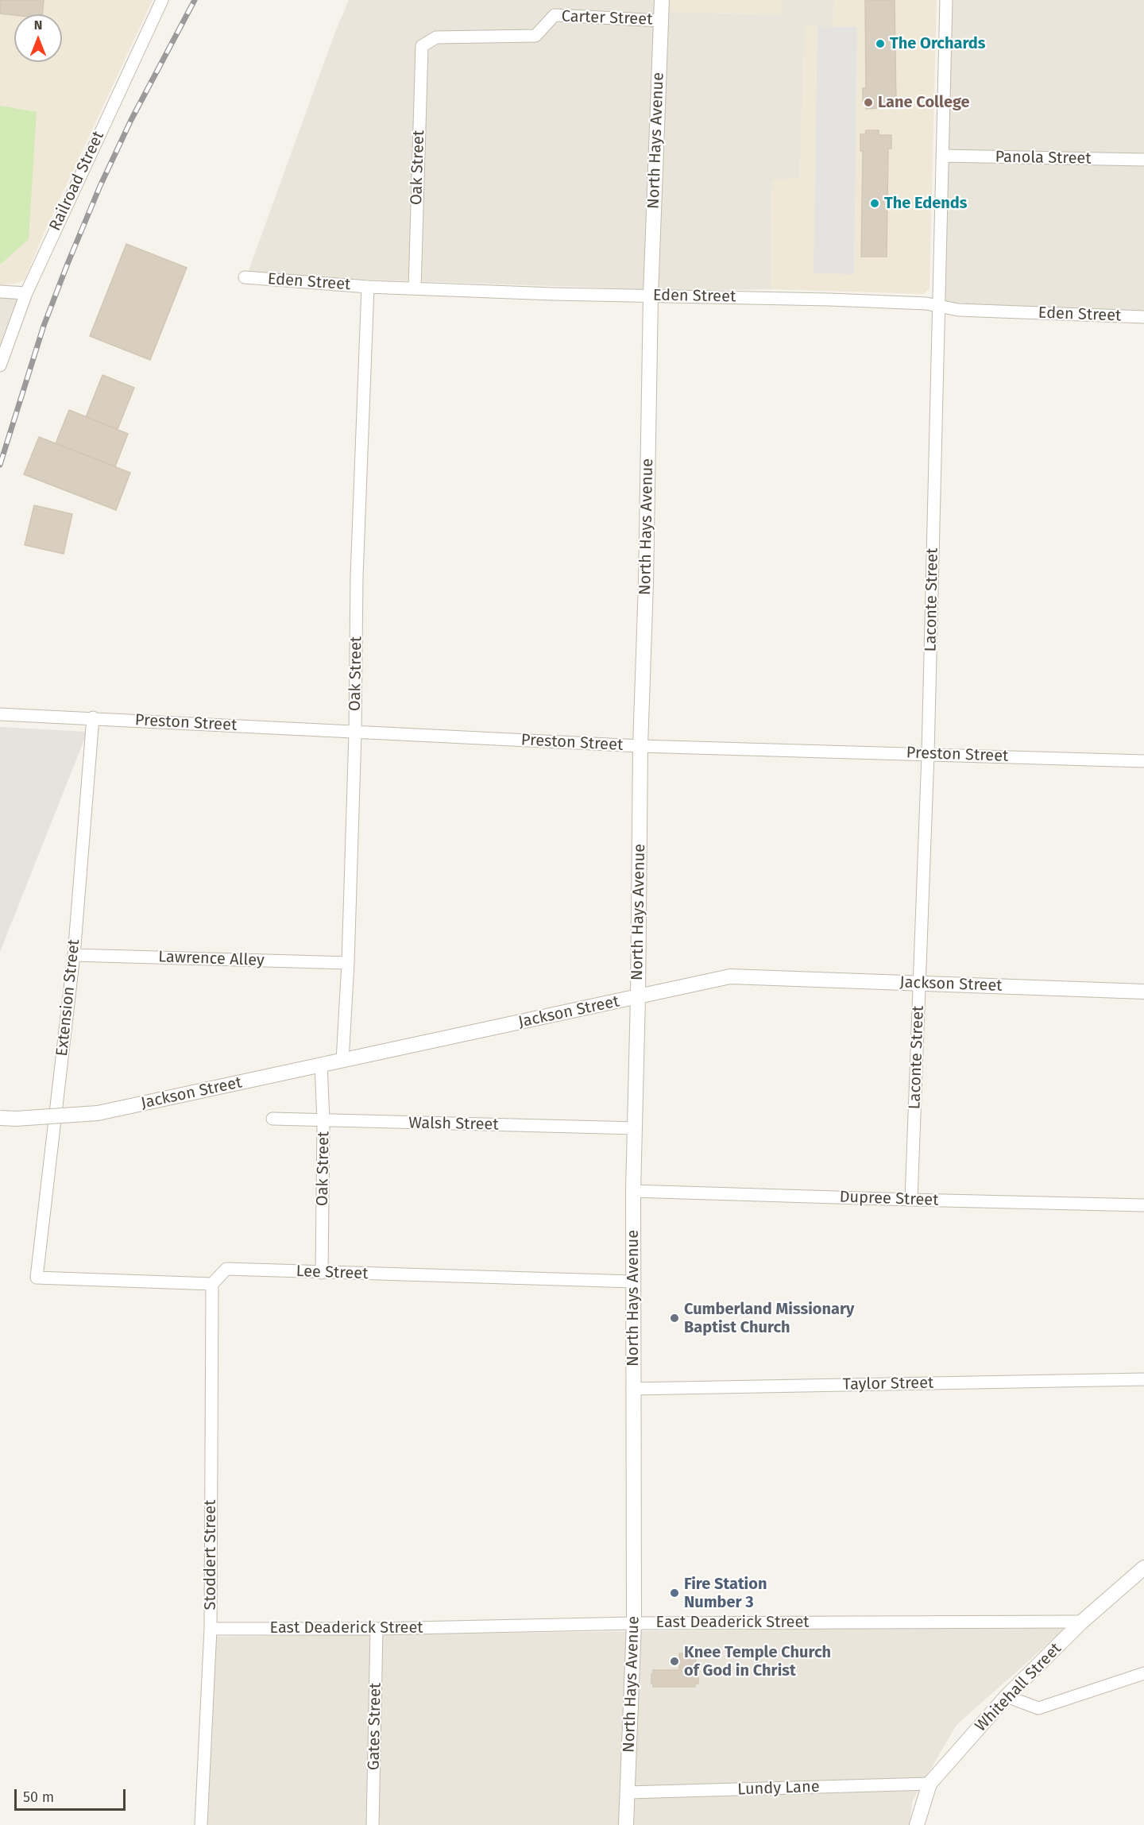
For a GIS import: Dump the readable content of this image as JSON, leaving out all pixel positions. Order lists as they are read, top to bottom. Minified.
{"streets":{"street":["Carter Street","North Hays Avenue","Panola Street","Oak Street","Railroad Street","Eden Street","Laconte Street","Preston Street","Lawrence Alley","Jackson Street","Extension Street","Walsh Street","Dupree Street","Lee Street","Taylor Street","Stoddert Street","East Deaderick Street","Whitehall Street","Gates Street","Lundy Lane"]},"crossings":[["Carter Street","North Hays Avenue"],["Carter Street","Oak Street"],["North Hays Avenue","Eden Street"],["North Hays Avenue","Preston Street"],["North Hays Avenue","Jackson Street"],["North Hays Avenue","Walsh Street"],["North Hays Avenue","Dupree Street"],["North Hays Avenue","Lee Street"],["North Hays Avenue","Taylor Street"],["North Hays Avenue","East Deaderick Street"],["North Hays Avenue","Lundy Lane"],["Panola Street","Laconte Street"],["Oak Street","Eden Street"],["Oak Street","Preston Street"],["Oak Street","Lawrence Alley"],["Oak Street","Jackson Street"],["Oak Street","Walsh Street"],["Oak Street","Lee Street"],["Eden Street","Laconte Street"],["Laconte Street","Preston Street"],["Laconte Street","Jackson Street"],["Laconte Street","Dupree Street"],["Preston Street","Extension Street"],["Lawrence Alley","Extension Street"],["Extension Street","Lee Street"],["Extension Street","Stoddert Street"],["Lee Street","Stoddert Street"],["Stoddert Street","East Deaderick Street"],["East Deaderick Street","Whitehall Street"],["East Deaderick Street","Gates Street"],["Whitehall Street","Lundy Lane"]],"places":["The Orchards","Lane College","The Edends","Cumberland Missionary Baptist Church","Fire Station Number 3","Knee Temple Church of God in Christ"],"scale_bar":"50 m","north":"top"}
